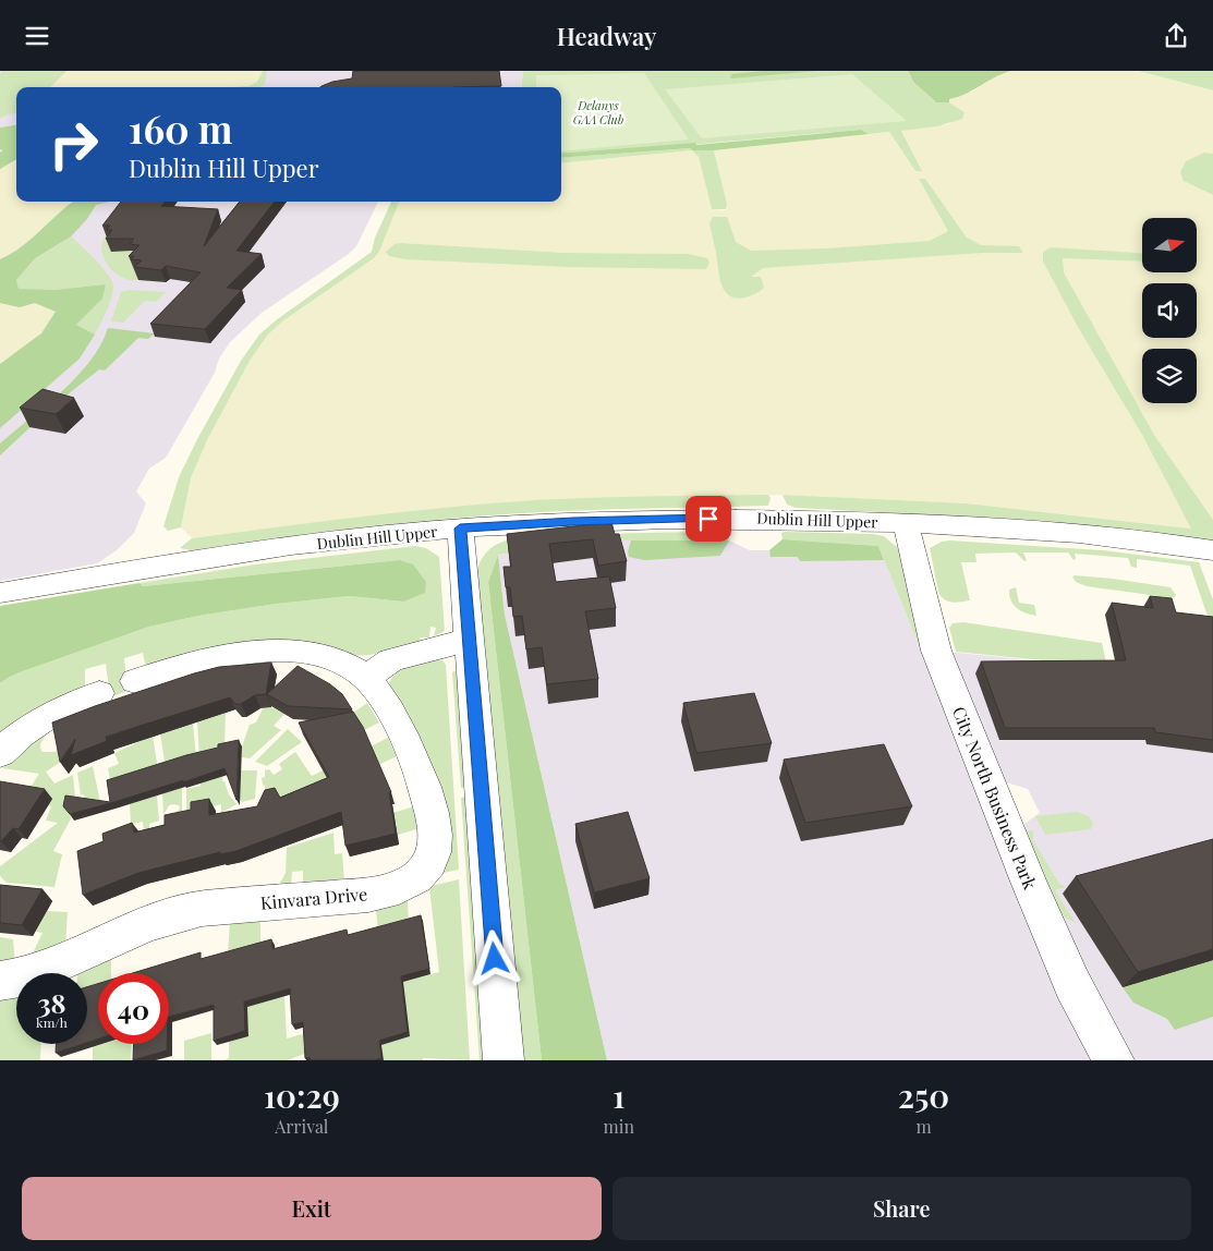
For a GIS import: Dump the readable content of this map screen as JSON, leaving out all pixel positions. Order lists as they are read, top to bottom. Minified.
{"streets":{"street":["Dublin Hill Upper","City North Business Park","Kinvara Drive"]},"crossings":[["Dublin Hill Upper","City North Business Park"]],"parks":["Delanys GAA Club"],"north":"right","page":{"header":"Headway","turn":["160 m","Dublin Hill Upper"],"speed":"38 km/h","limit":"40","eta":["10:29","Arrival","1","min","250","m"],"buttons":["Exit","Share"]}}
